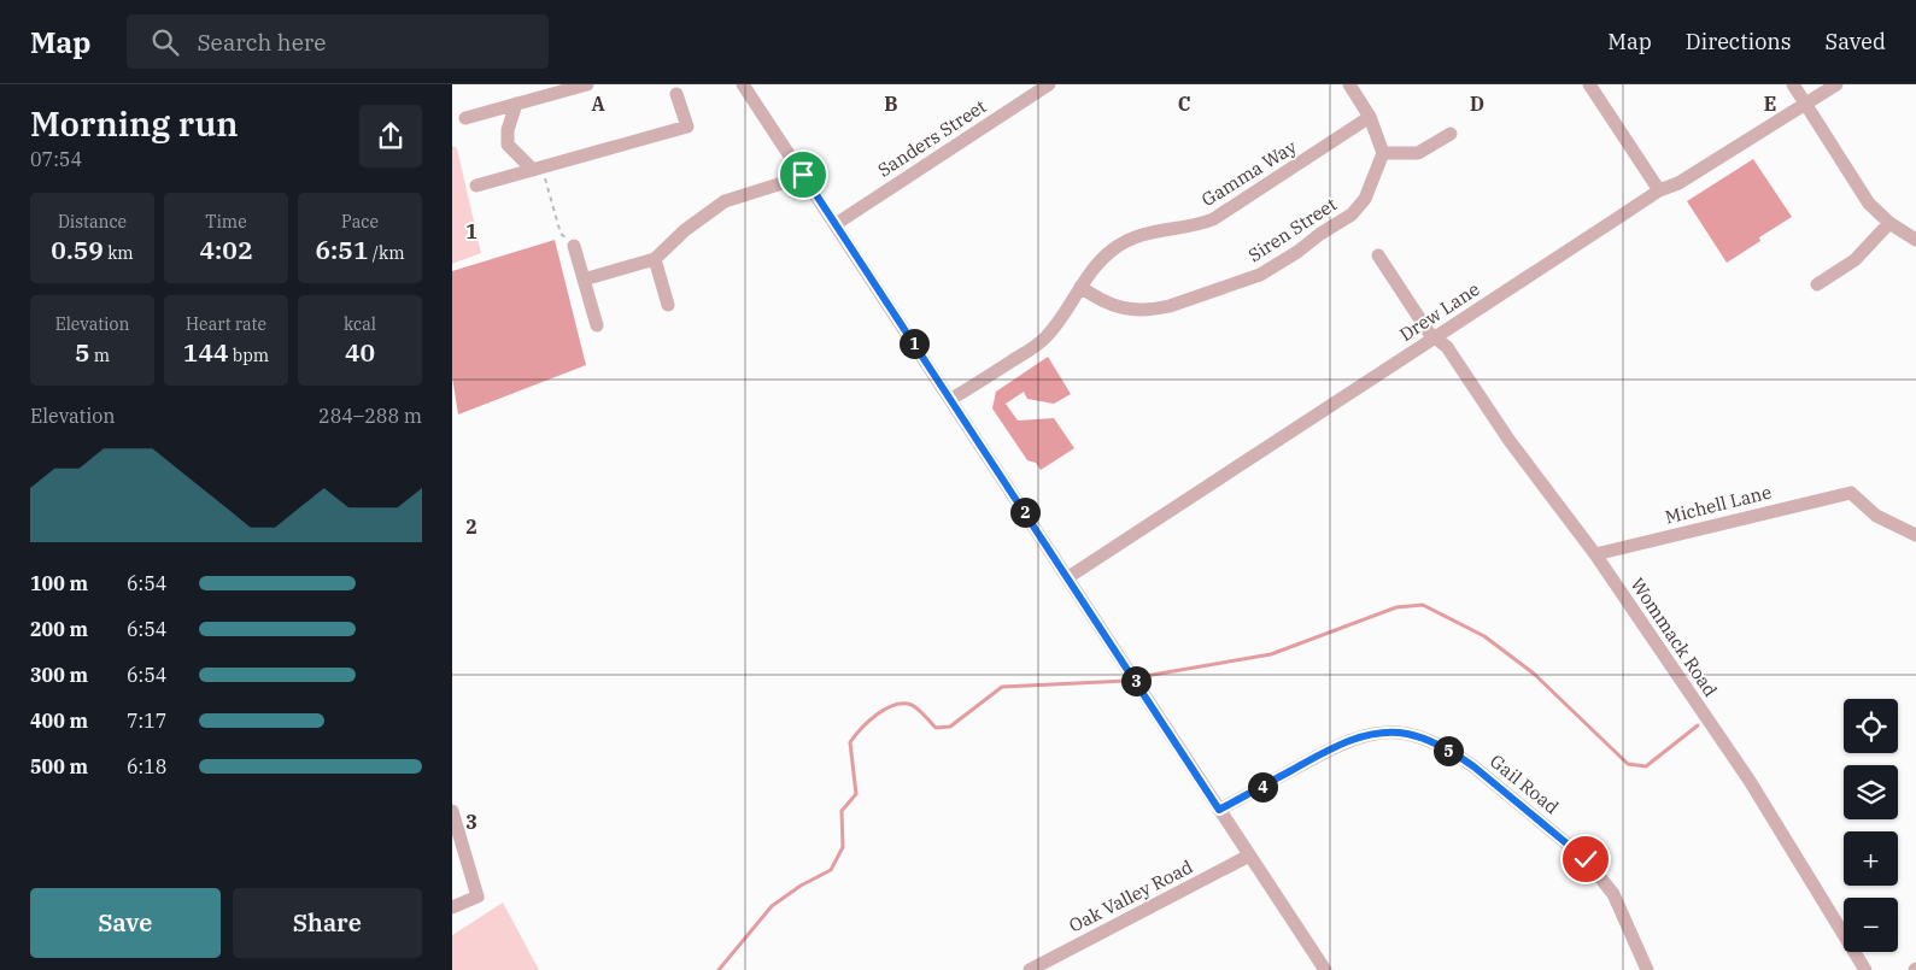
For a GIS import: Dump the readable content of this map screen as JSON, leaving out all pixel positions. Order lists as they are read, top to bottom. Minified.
{"streets":{"street":["Sanders Street","Gamma Way","Siren Street","Drew Lane","Michell Lane","Wommack Road","Gail Road","Oak Valley Road"]},"crossings":[["Gamma Way","Siren Street"],["Drew Lane","Wommack Road"],["Michell Lane","Wommack Road"]],"page":{"header":"Map","search":"Search here","nav":["Map","Directions","Saved"],"heading":["Morning run","07:54"],"stats":[["Distance","0.59 km"],["Time","4:02"],["Pace","6:51 /km"],["Elevation","5 m"],["Heart rate","144 bpm"],["kcal","40"]],"pins":["1","2","3","5","4"],"chart":["Elevation","284–288 m"],"list":[{"name":"100 m","note":"6:54"},{"name":"200 m","note":"6:54"},{"name":"300 m","note":"6:54"},{"name":"400 m","note":"7:17"},{"name":"500 m","note":"6:18"}],"map_buttons":["+","−"],"buttons":["Save","Share"]},"grid":{"columns":["A","B","C","D","E"],"rows":["1","2","3"]}}
